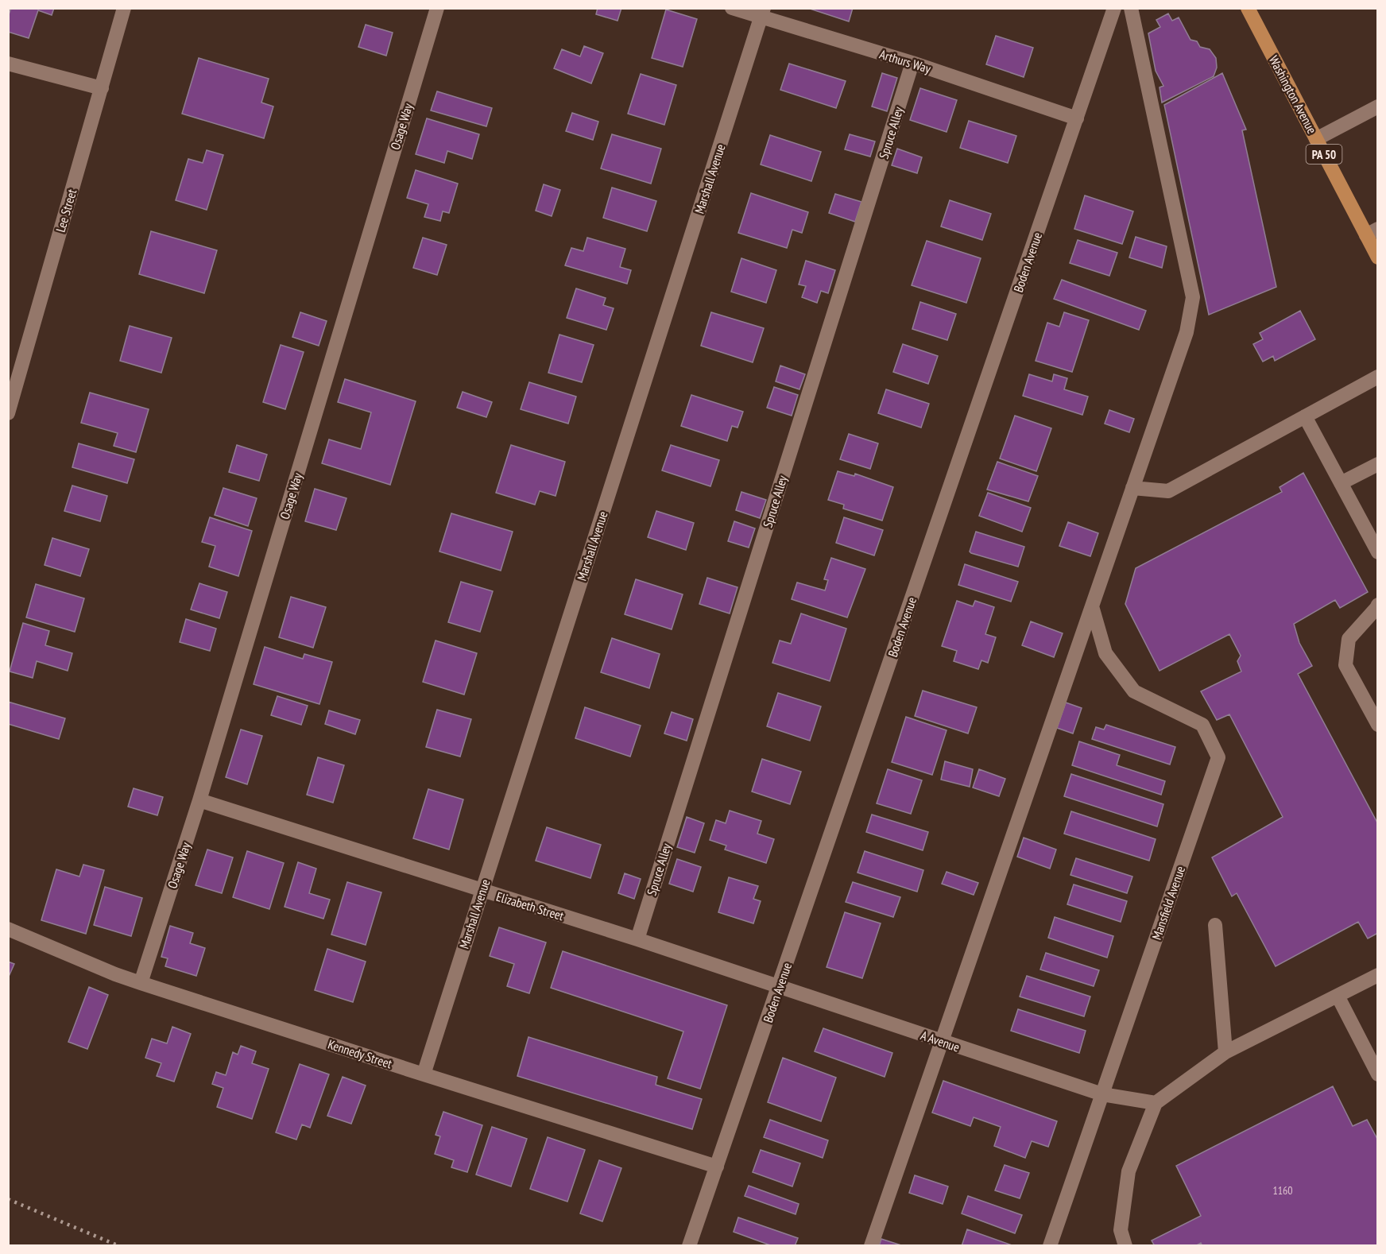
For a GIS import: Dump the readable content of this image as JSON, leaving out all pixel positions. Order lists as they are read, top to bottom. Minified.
{"streets":{"main road":["Washington Avenue","PA 50"],"street":["Arthurs Way","Osage Way","Spruce Alley","Marshall Avenue","Lee Street","Boden Avenue","Mansfield Avenue","Elizabeth Street","A Avenue","Kennedy Street"]},"crossings":[["Arthurs Way","Spruce Alley"],["Arthurs Way","Marshall Avenue"],["Arthurs Way","Boden Avenue"],["Osage Way","Elizabeth Street"],["Osage Way","Kennedy Street"],["Spruce Alley","Elizabeth Street"],["Marshall Avenue","Elizabeth Street"],["Marshall Avenue","Kennedy Street"],["Boden Avenue","Elizabeth Street"],["Boden Avenue","A Avenue"],["Boden Avenue","Kennedy Street"],["Mansfield Avenue","A Avenue"],["Elizabeth Street","A Avenue"]],"house_numbers":["1160"]}
